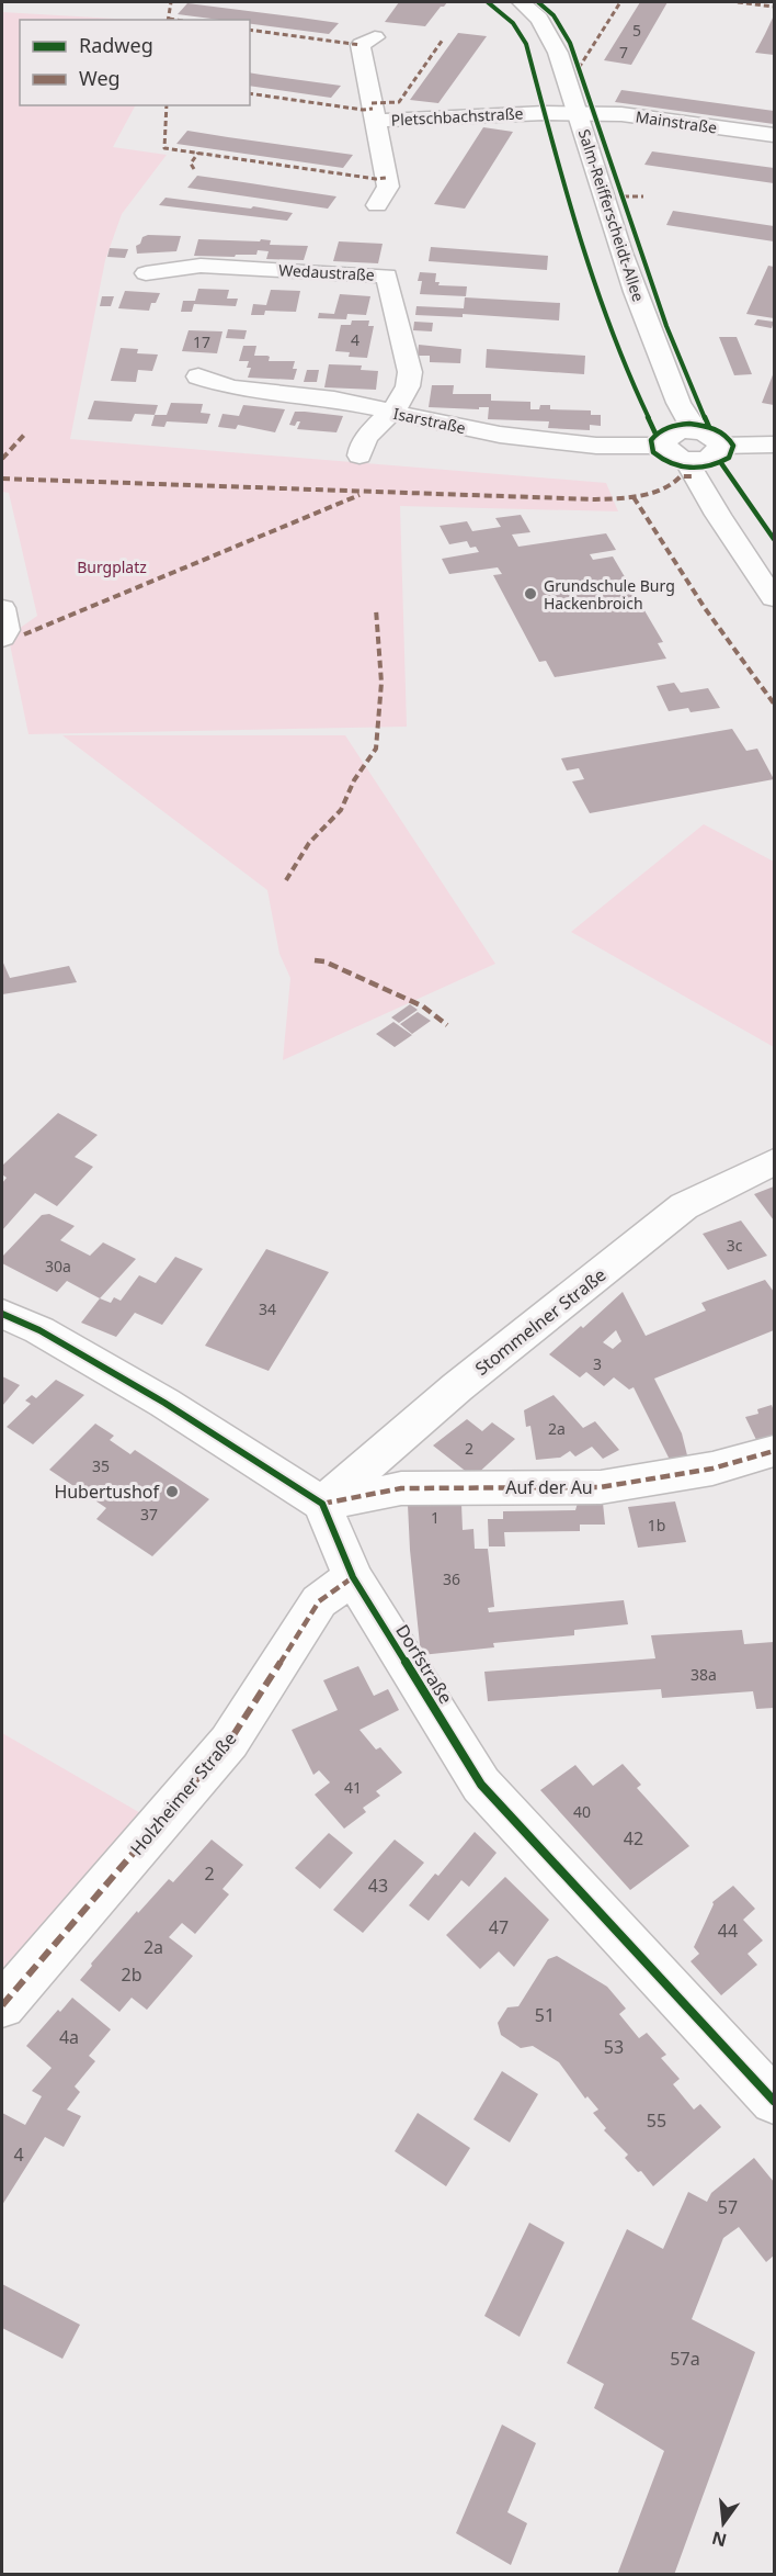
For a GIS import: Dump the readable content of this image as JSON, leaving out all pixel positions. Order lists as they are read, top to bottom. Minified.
{"streets":{"street":["Pletschbachstraße","Mainstraße","Salm-Reifferscheidt-Allee","Wedaustraße","Isarstraße","Stommelner Straße","Auf der Au","Dorfstraße","Holzheimer Straße"]},"crossings":[["Pletschbachstraße","Mainstraße"],["Pletschbachstraße","Salm-Reifferscheidt-Allee"],["Mainstraße","Salm-Reifferscheidt-Allee"],["Salm-Reifferscheidt-Allee","Isarstraße"],["Wedaustraße","Isarstraße"],["Stommelner Straße","Auf der Au"],["Stommelner Straße","Dorfstraße"],["Auf der Au","Dorfstraße"],["Dorfstraße","Holzheimer Straße"]],"parks":["Burgplatz"],"places":["Grundschule Burg Hackenbroich","Hubertushof"],"house_numbers":["5","7","4","17","3c","30a","34","3","2a","2","35","37","1","1b","36","38a","41","40","42","2","43","47","44","2a","2b","51","4a","53","55","4","57","57a"],"legend":["Radweg","Weg"],"north":"bottom"}
